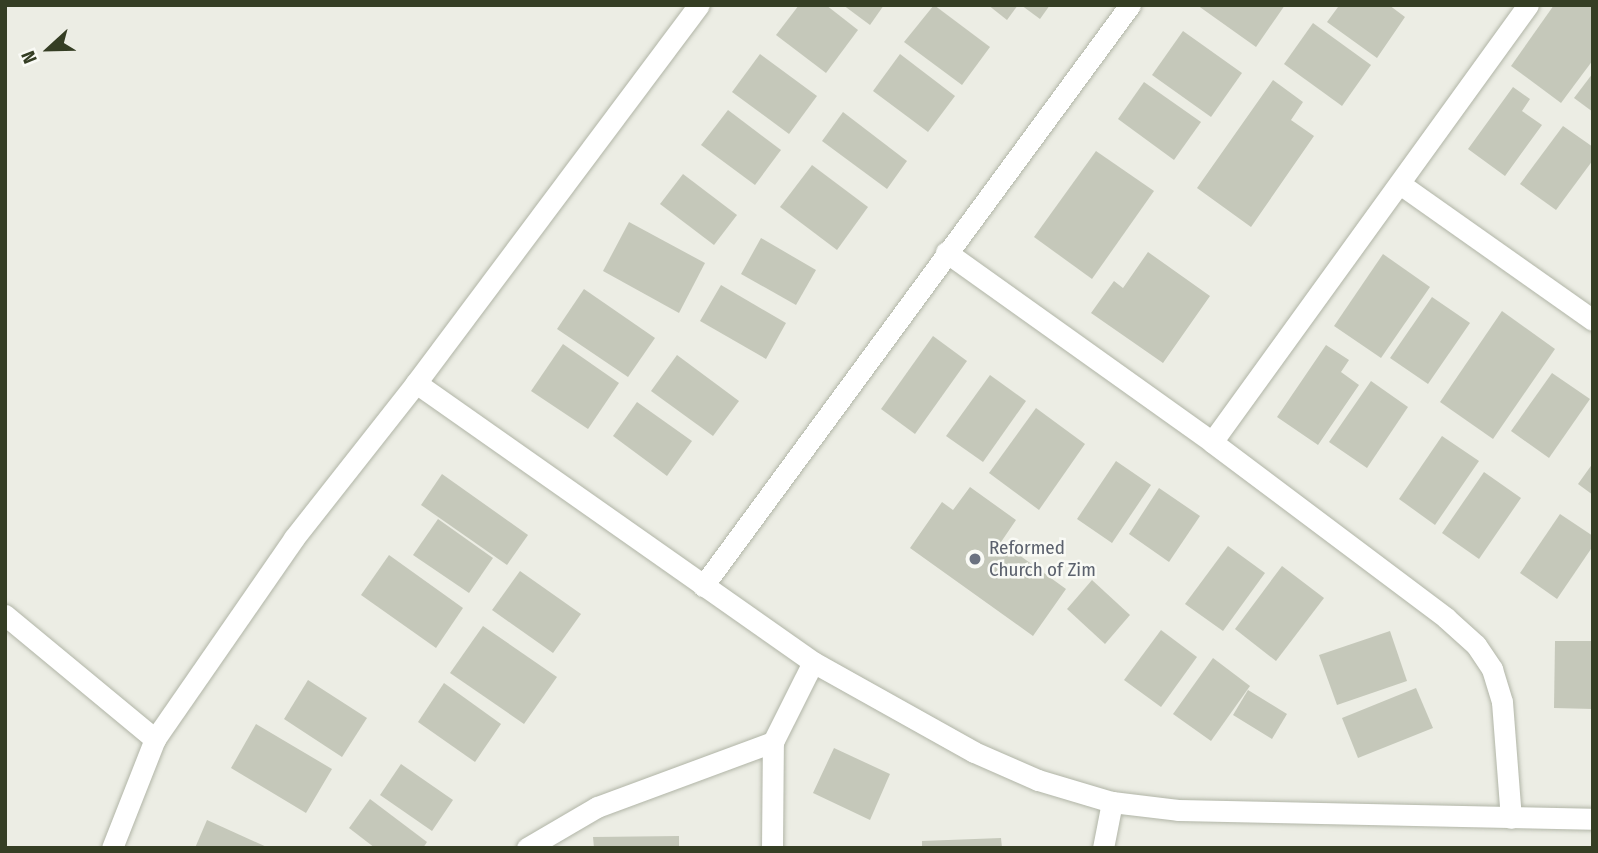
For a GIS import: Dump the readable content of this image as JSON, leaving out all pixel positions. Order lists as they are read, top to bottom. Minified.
{"places":["Reformed Church of Zim"],"north":"left"}
